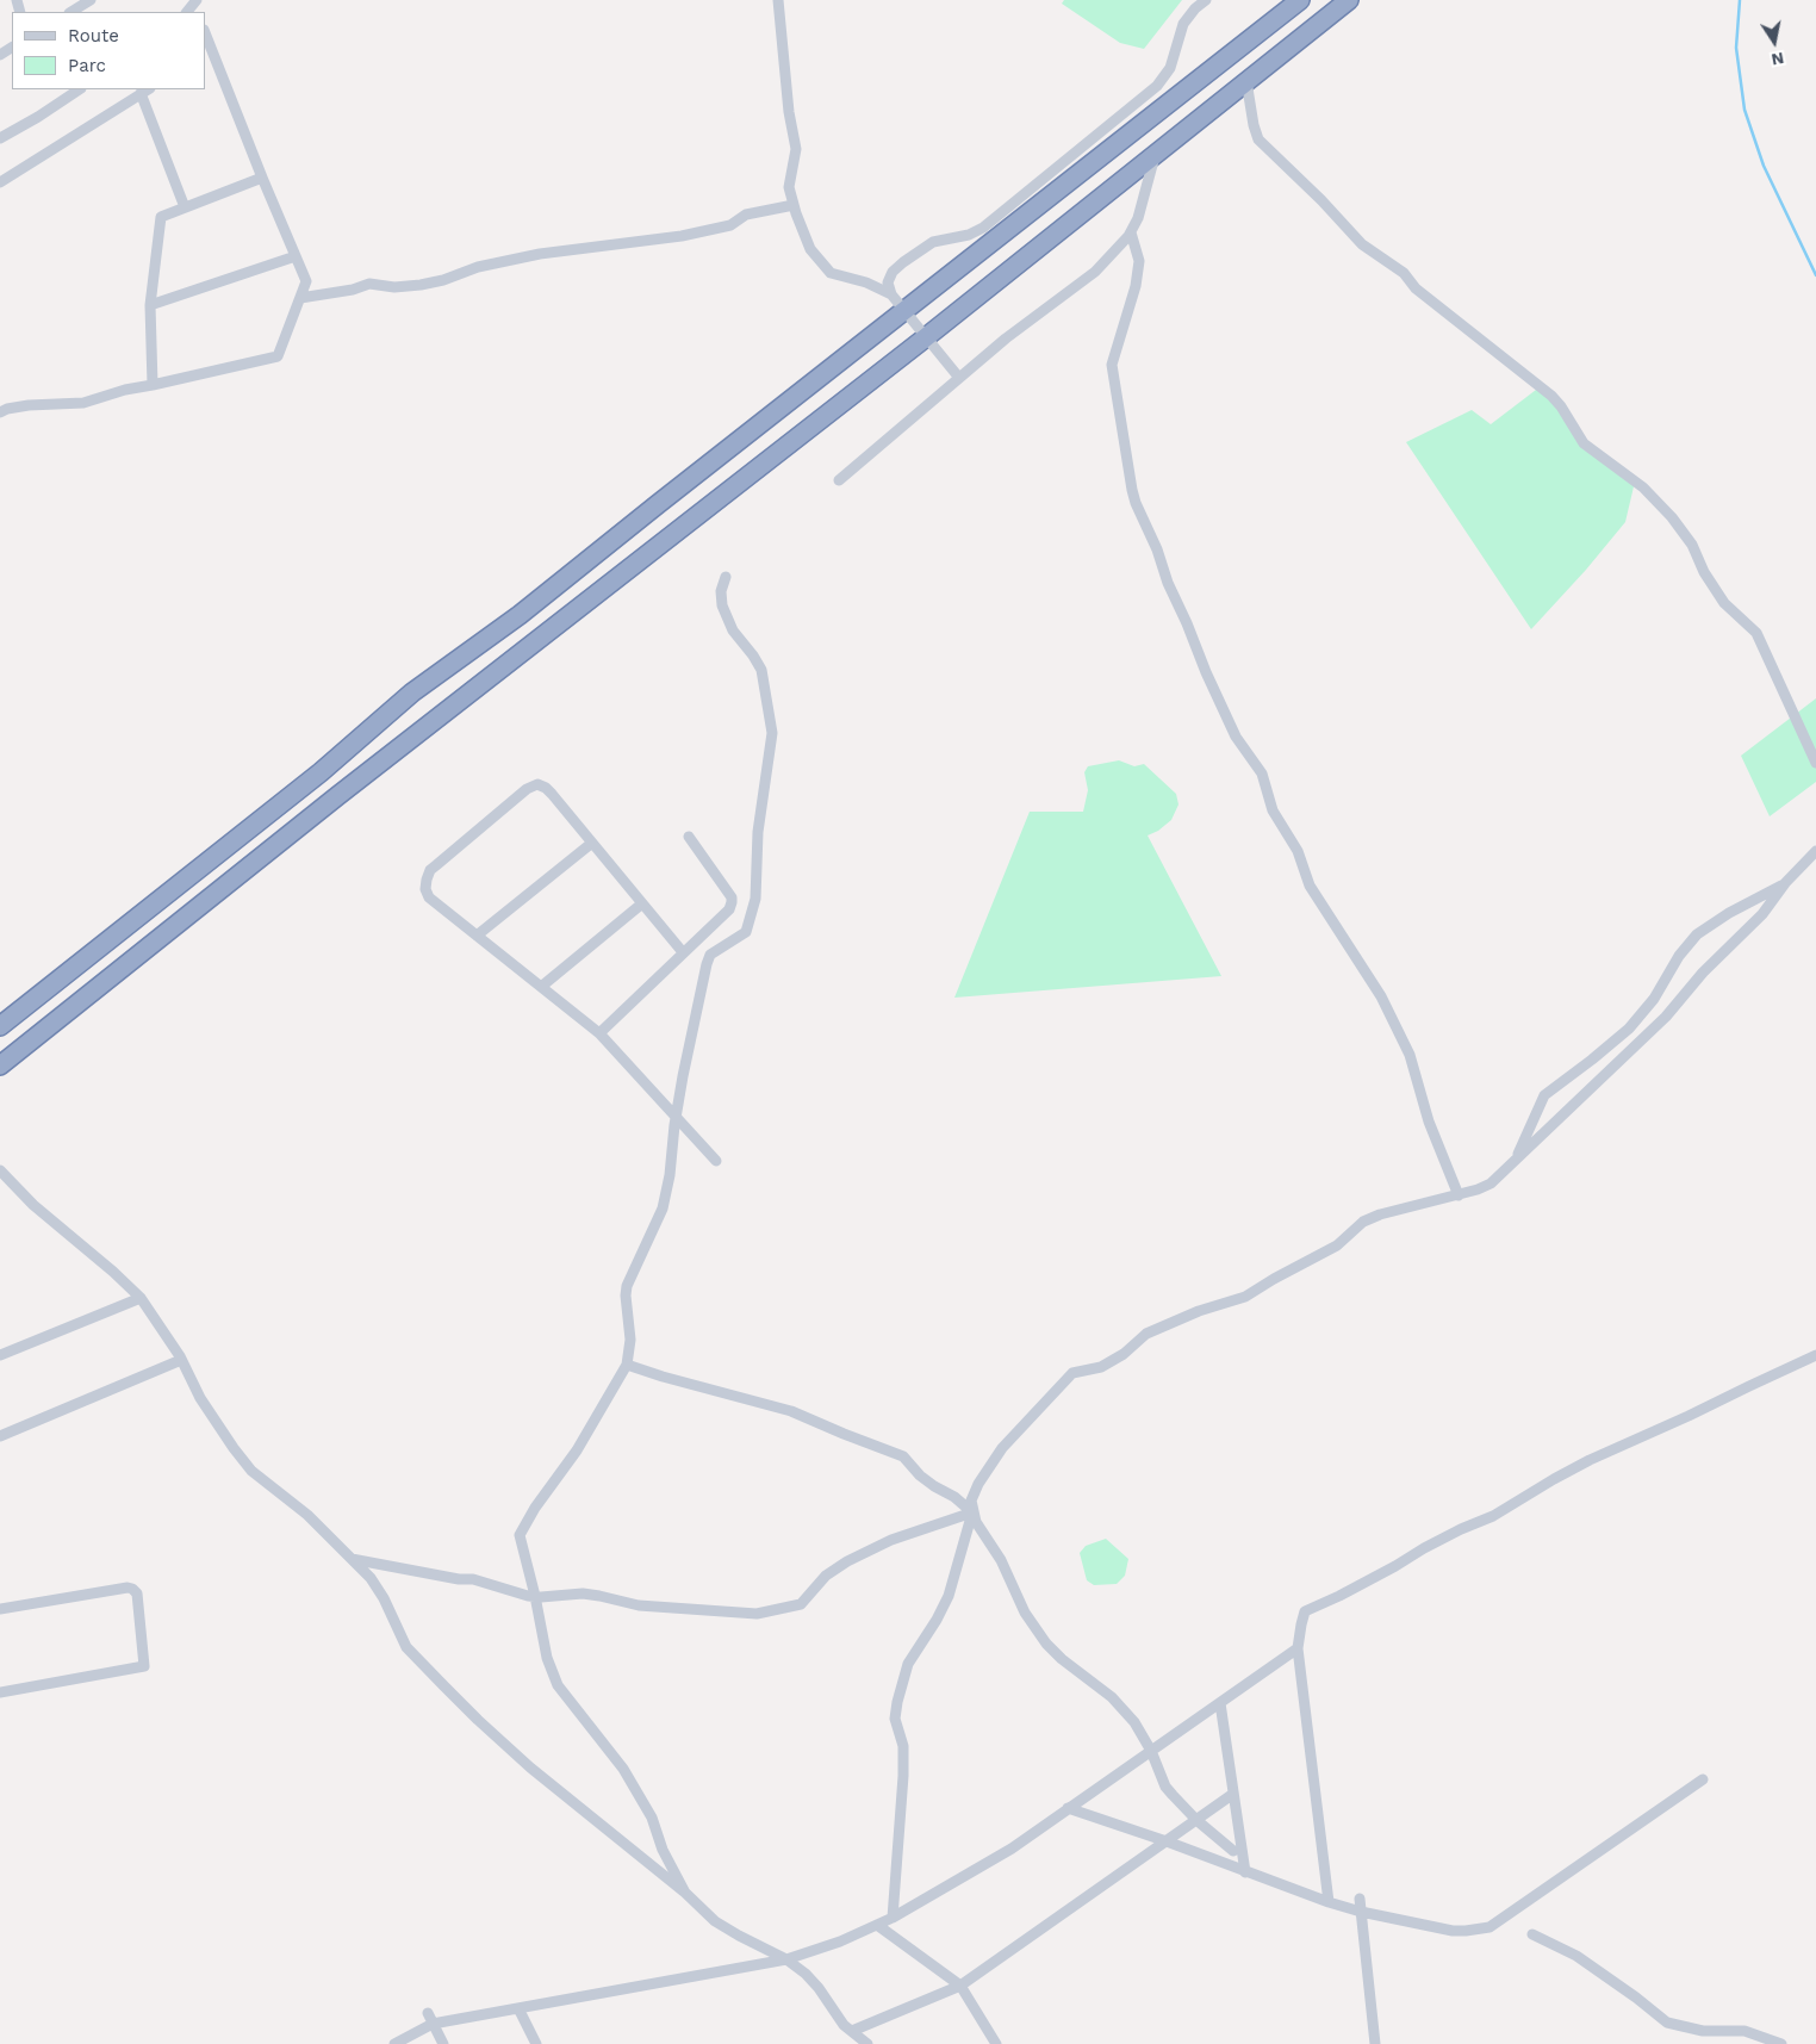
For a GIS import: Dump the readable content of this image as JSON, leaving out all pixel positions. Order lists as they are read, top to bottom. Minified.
{"legend":["Route","Parc"],"north":"bottom"}
